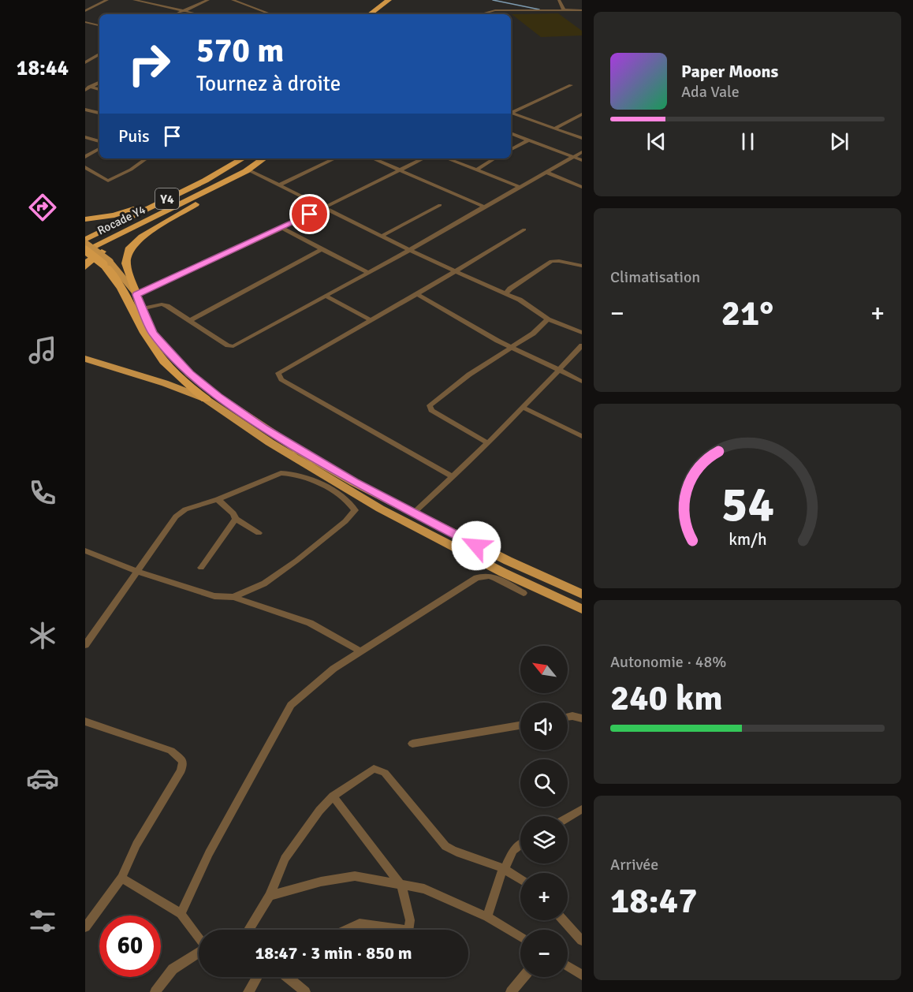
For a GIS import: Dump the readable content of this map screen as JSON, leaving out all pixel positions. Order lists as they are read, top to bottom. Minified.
{"streets":{"highway":["Y4","Rocade Y4"]},"north":"top left","page":{"tabs":"18:44","turn":["570 m","Tournez à droite"],"song":["Paper Moons","Ada Vale"],"then":"Puis","tile":["Climatisation",["Autonomie · 48%","240 km"],["Arrivée","18:47"]],"heat":["−","21°","+"],"map_buttons":["+","−"],"limit":"60","trip":"18:47 · 3 min · 850 m","gauge":["54","km/h"]}}
